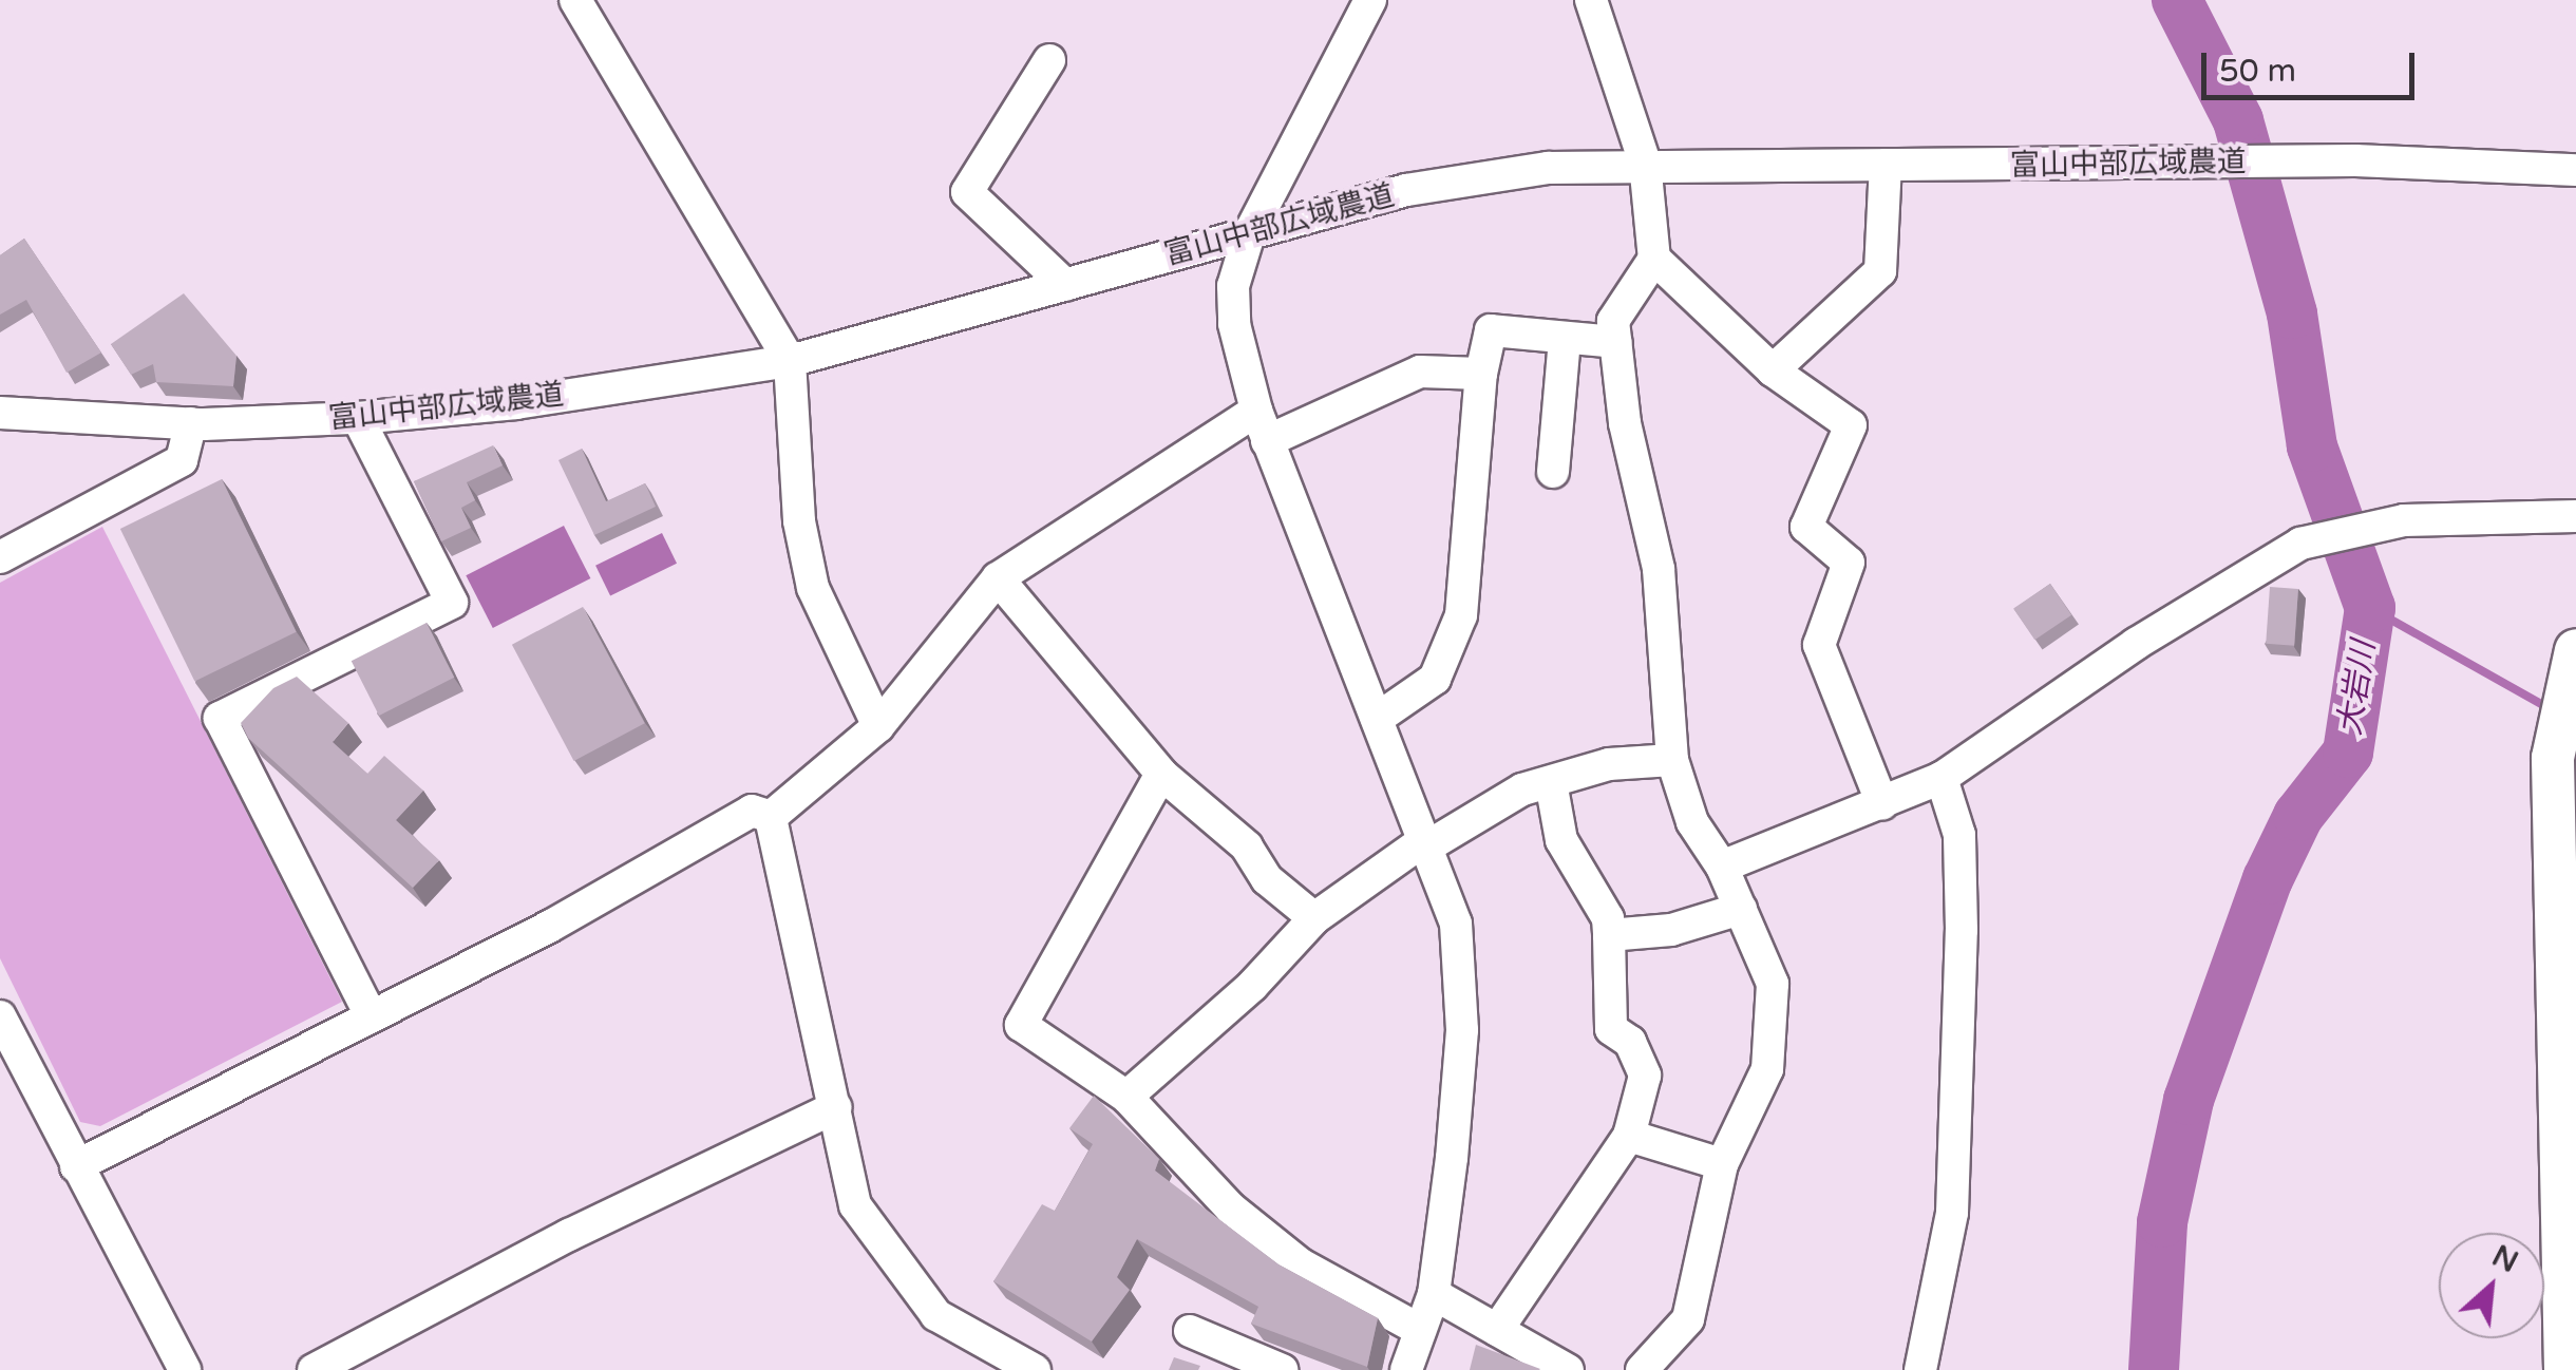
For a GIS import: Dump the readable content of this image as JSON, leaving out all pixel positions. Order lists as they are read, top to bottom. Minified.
{"streets":{"street":["富山中部広域農道"]},"water":["大岩川"],"scale_bar":"50 m","north":"top right"}
